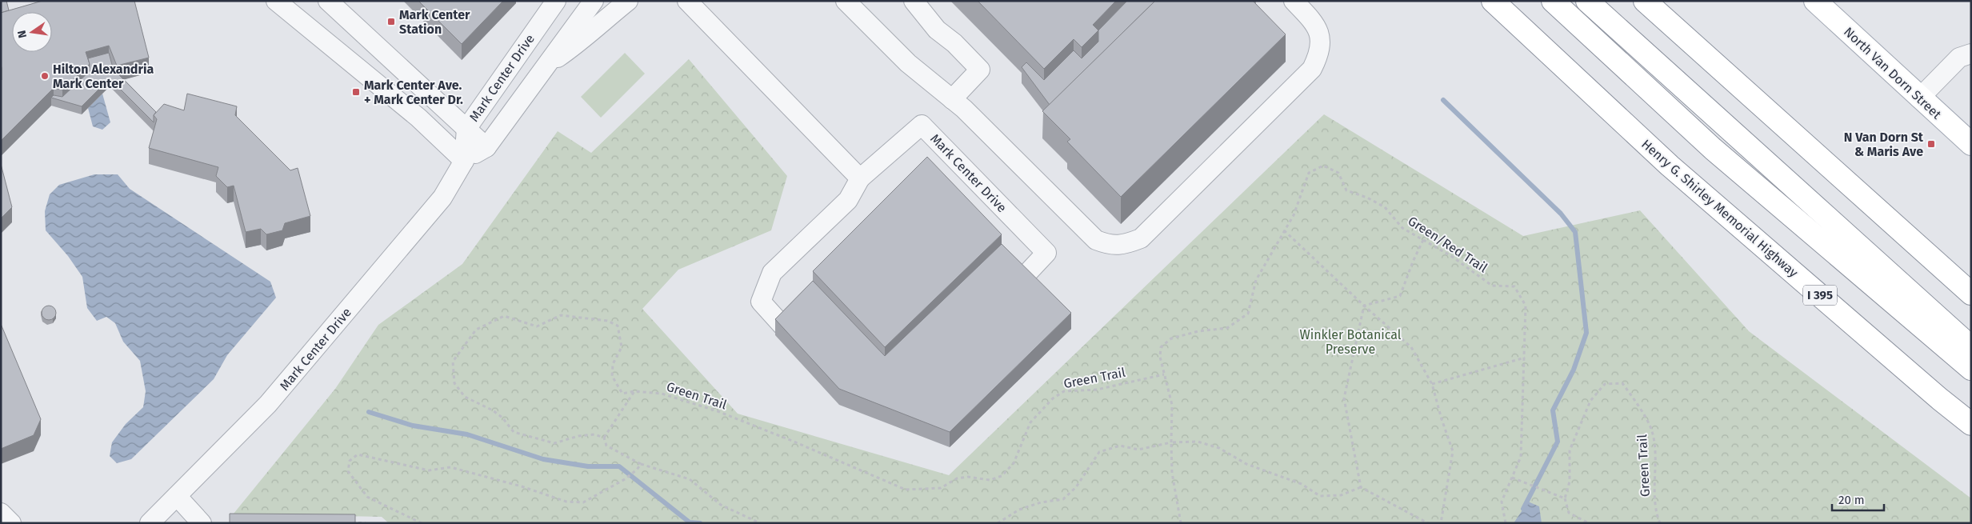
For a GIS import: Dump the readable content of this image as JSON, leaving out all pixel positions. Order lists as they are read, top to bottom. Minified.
{"streets":{"main road":["North Van Dorn Street","Henry G. Shirley Memorial Highway","I 395"],"street":["Mark Center Drive"],"path":["Green/Red Trail","Green Trail"]},"crossings":[["Green/Red Trail","Green Trail"]],"parks":["Winkler Botanical Preserve"],"places":{"transit":["Mark Center Station","Mark Center Ave. + Mark Center Dr.","N Van Dorn St & Maris Ave"],"other":["Hilton Alexandria Mark Center"]},"scale_bar":"20 m","north":"left"}
